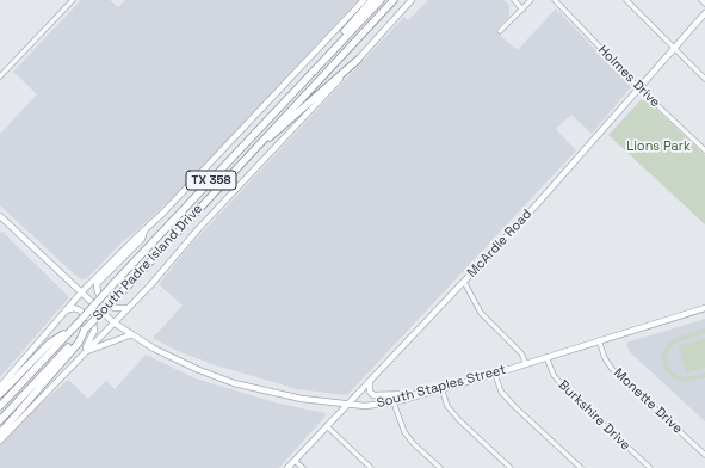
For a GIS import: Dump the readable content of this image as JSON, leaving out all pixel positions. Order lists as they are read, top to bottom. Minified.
{"streets":{"highway":["TX 358","South Padre Island Drive"],"main road":["McArdle Road","South Staples Street"],"street":["Holmes Drive","Monette Drive","Burkshire Drive"]},"crossings":[["Holmes Drive","McArdle Road"],["McArdle Road","South Staples Street"],["South Staples Street","Monette Drive"],["South Staples Street","Burkshire Drive"]],"parks":["Lions Park"]}
